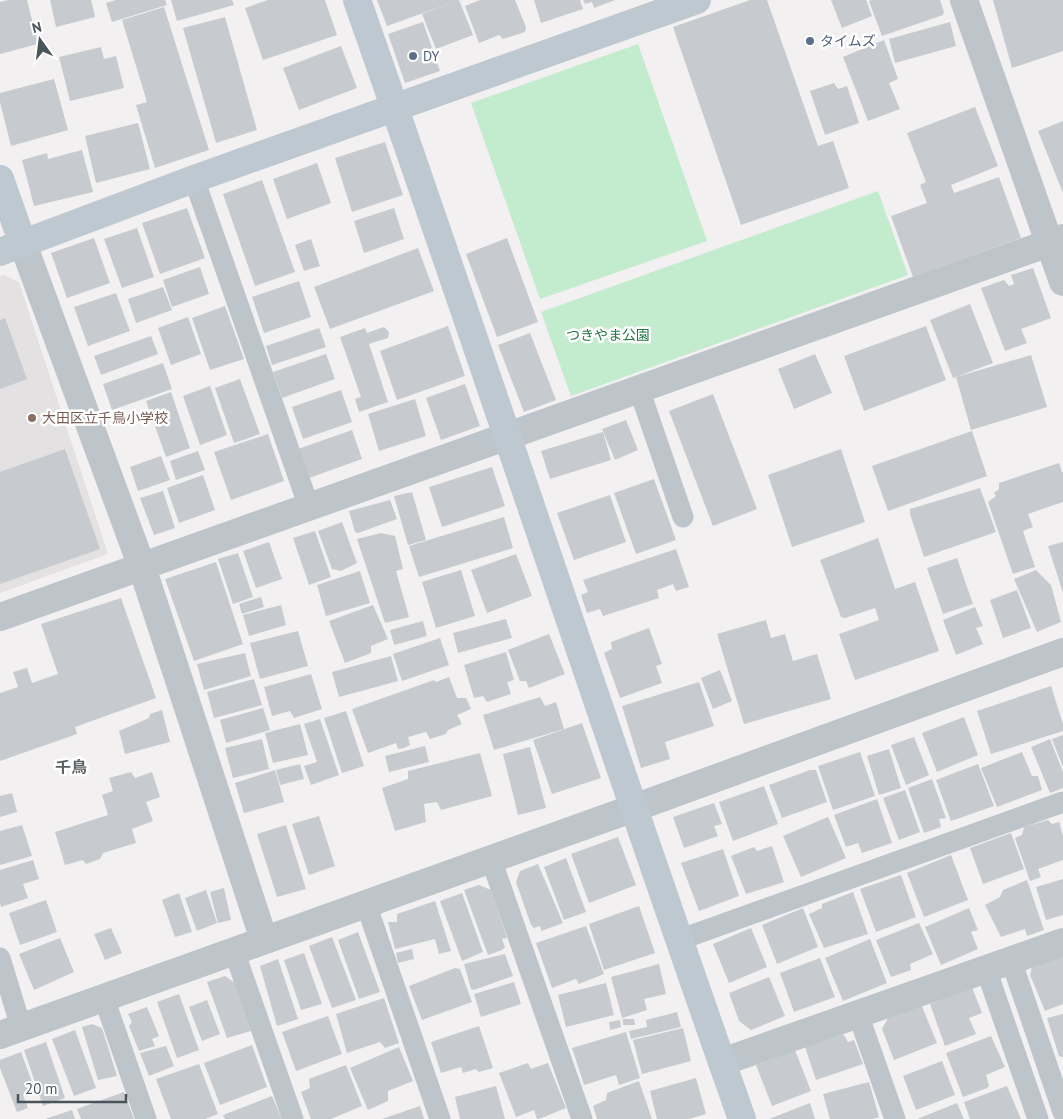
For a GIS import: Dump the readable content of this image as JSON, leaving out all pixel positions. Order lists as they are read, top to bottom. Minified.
{"districts":["千鳥"],"parks":["つきやま公園"],"places":["タイムズ","DY","大田区立千鳥小学校"],"scale_bar":"20 m","north":"top"}
